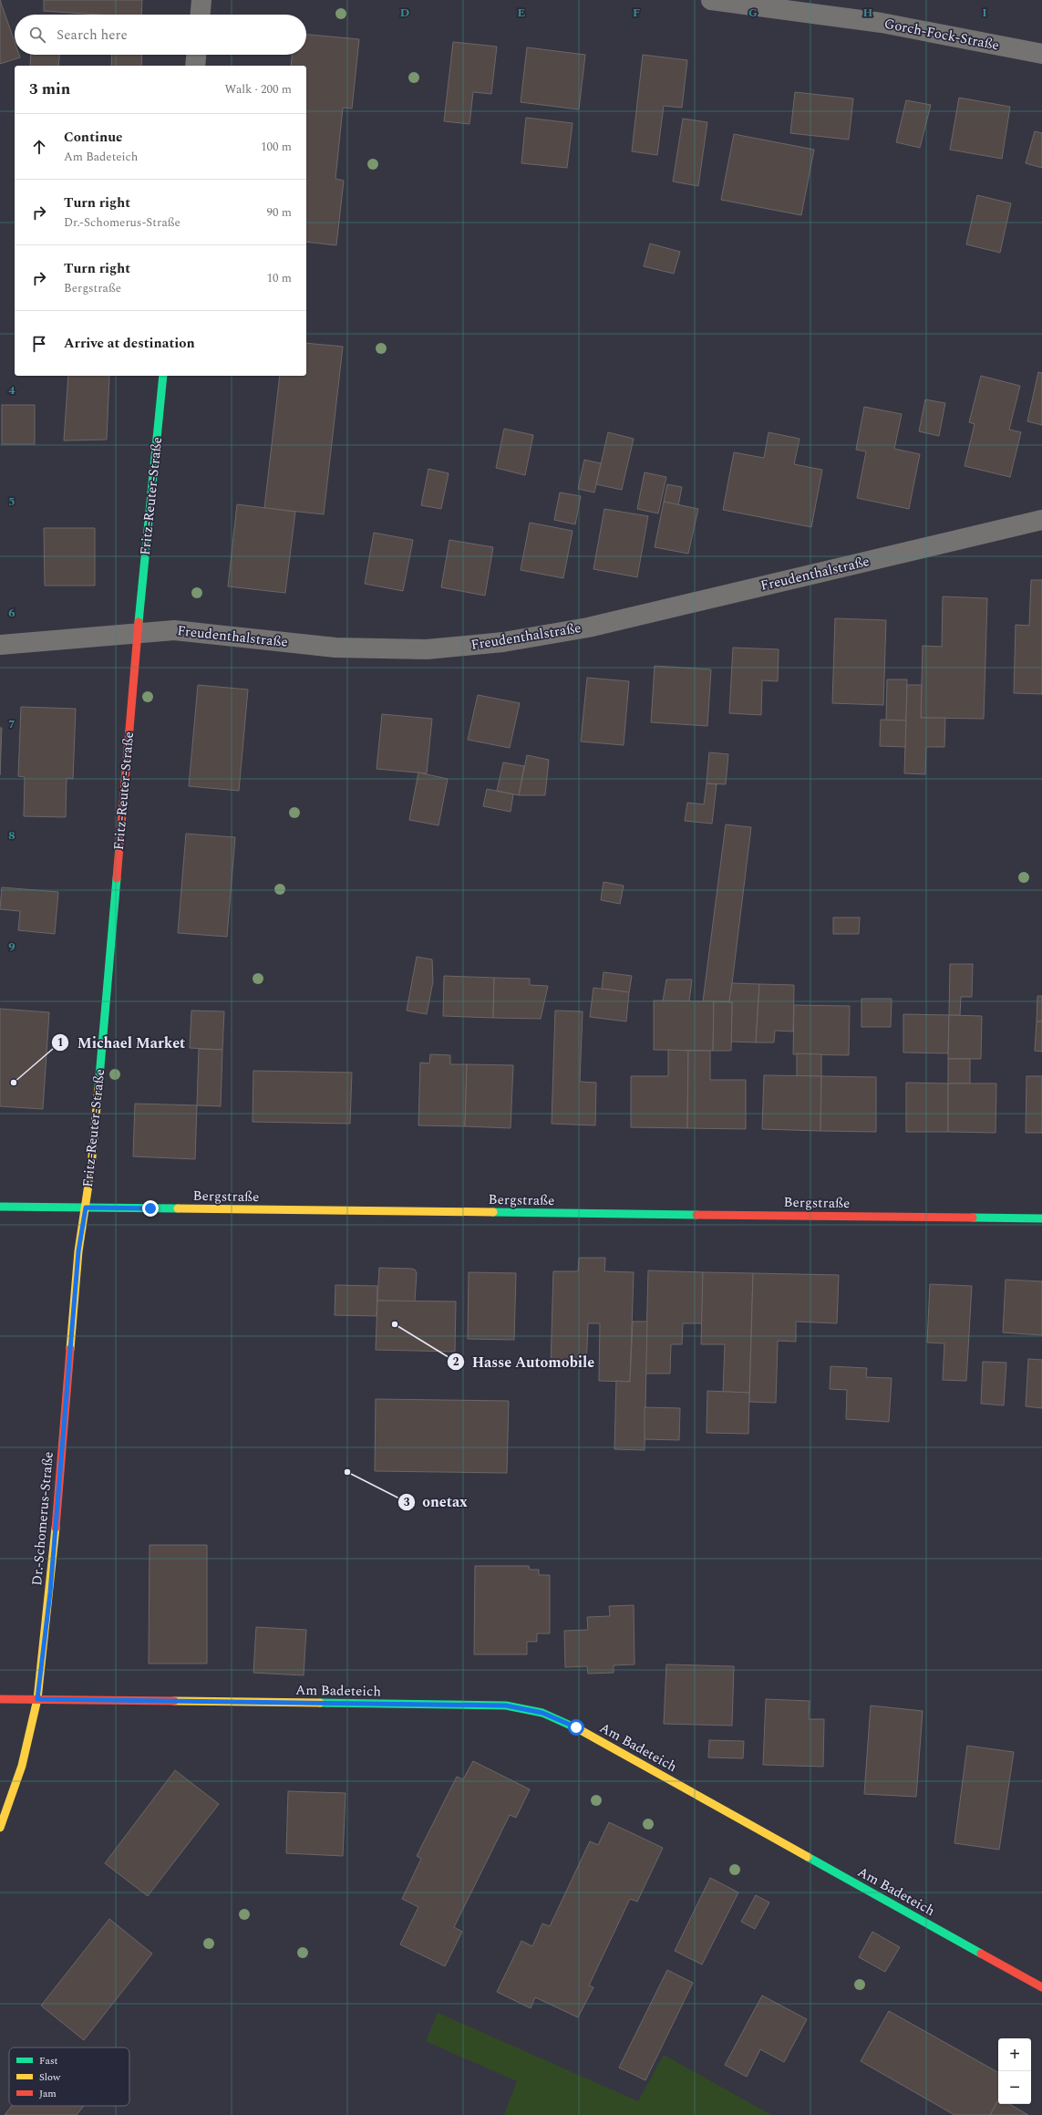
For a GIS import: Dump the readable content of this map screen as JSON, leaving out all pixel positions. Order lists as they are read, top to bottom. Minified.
{"streets":{"street":["Gorch-Fock-Straße","Fritz-Reuter-Straße","Freudenthalstraße","Bergstraße","Dr.-Schomerus-Straße","Am Badeteich"]},"crossings":[["Fritz-Reuter-Straße","Freudenthalstraße"],["Fritz-Reuter-Straße","Bergstraße"],["Fritz-Reuter-Straße","Dr.-Schomerus-Straße"],["Bergstraße","Dr.-Schomerus-Straße"],["Dr.-Schomerus-Straße","Am Badeteich"]],"places":["Michael Market","Hasse Automobile","onetax"],"legend":["Fast","Slow","Jam"],"page":{"search":"Search here","heading":["3 min","Walk · 200 m"],"list":[["Continue","Am Badeteich","100 m"],["Turn right","Dr.-Schomerus-Straße","90 m"],["Turn right","Bergstraße","10 m"],"Arrive at destination"],"map_buttons":["+","−"]},"grid":{"columns":["D","E","F","G","H","I"],"rows":["4","5","6","7","8","9"]}}
